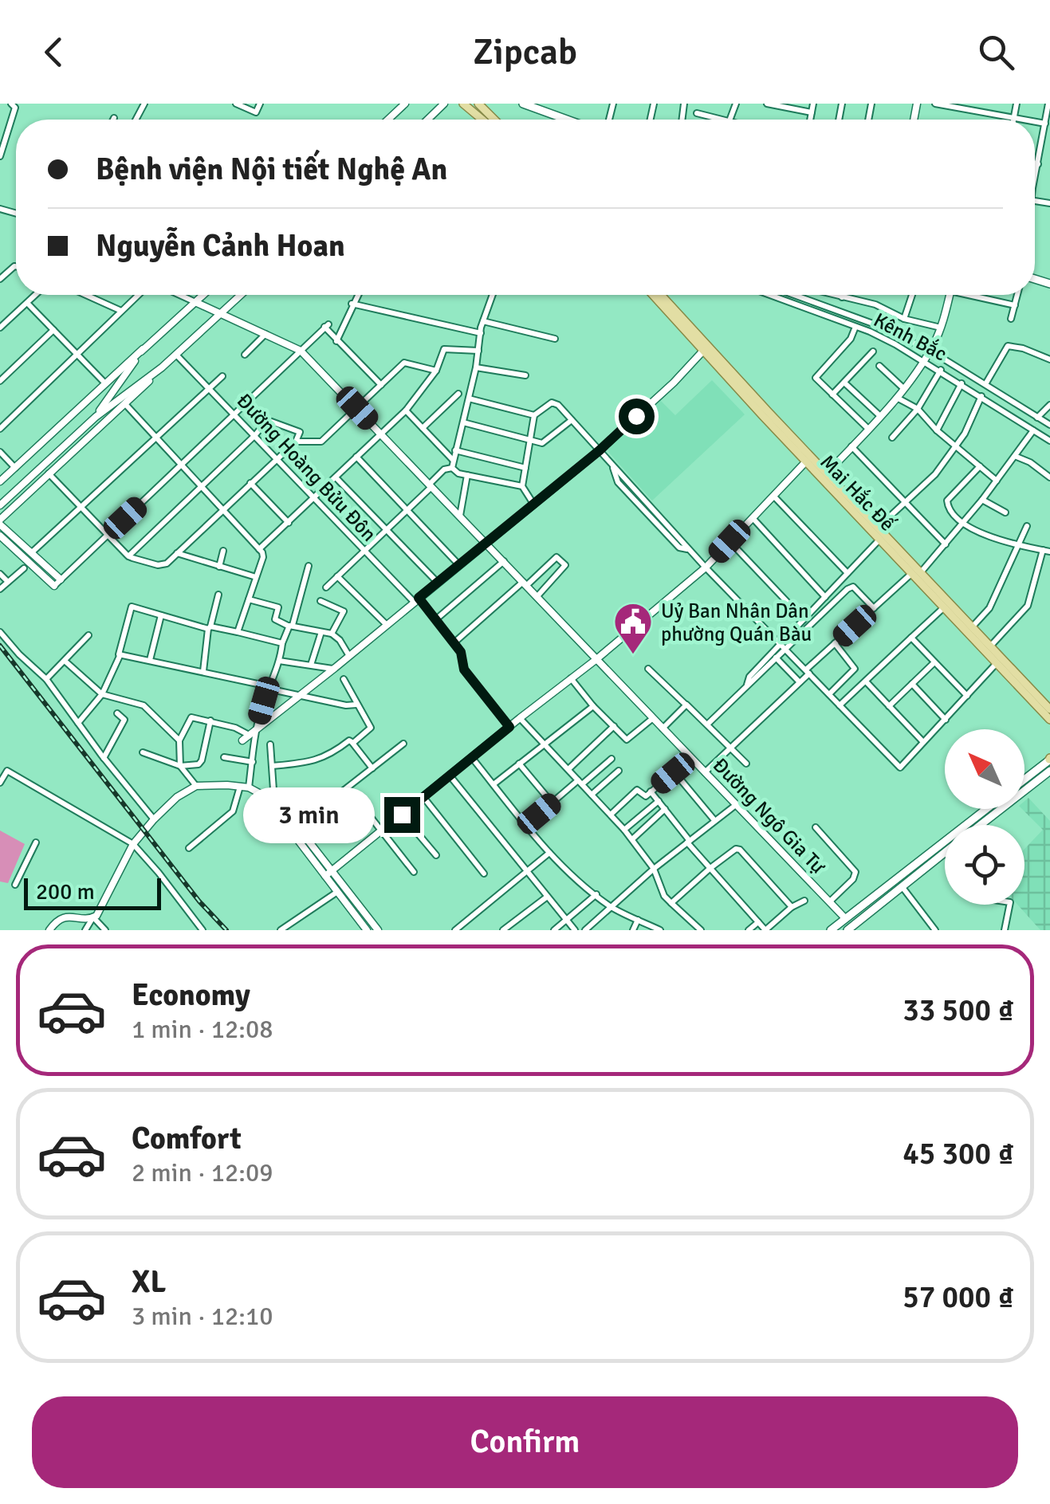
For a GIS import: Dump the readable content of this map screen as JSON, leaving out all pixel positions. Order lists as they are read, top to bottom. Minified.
{"streets":{"main road":["Mai Hắc Đế"],"street":["Kênh Bắc","Đường Hoàng Bửu Đôn","Đường Ngô Gia Tự"]},"places":{"public building":["Uỷ Ban Nhân Dân phường Quán Bàu"]},"scale_bar":"200 m","north":"top left","page":{"header":"Zipcab","banner":["Bệnh viện Nội tiết Nghệ An","Nguyễn Cảnh Hoan"],"bubble":"3 min","scale":"200 m","list":[{"name":"Economy","note":"1 min · 12:08","value":"33 500 ₫"},{"name":"Comfort","note":"2 min · 12:09","value":"45 300 ₫"},{"name":"XL","note":"3 min · 12:10","value":"57 000 ₫"}],"buttons":"Confirm"}}
